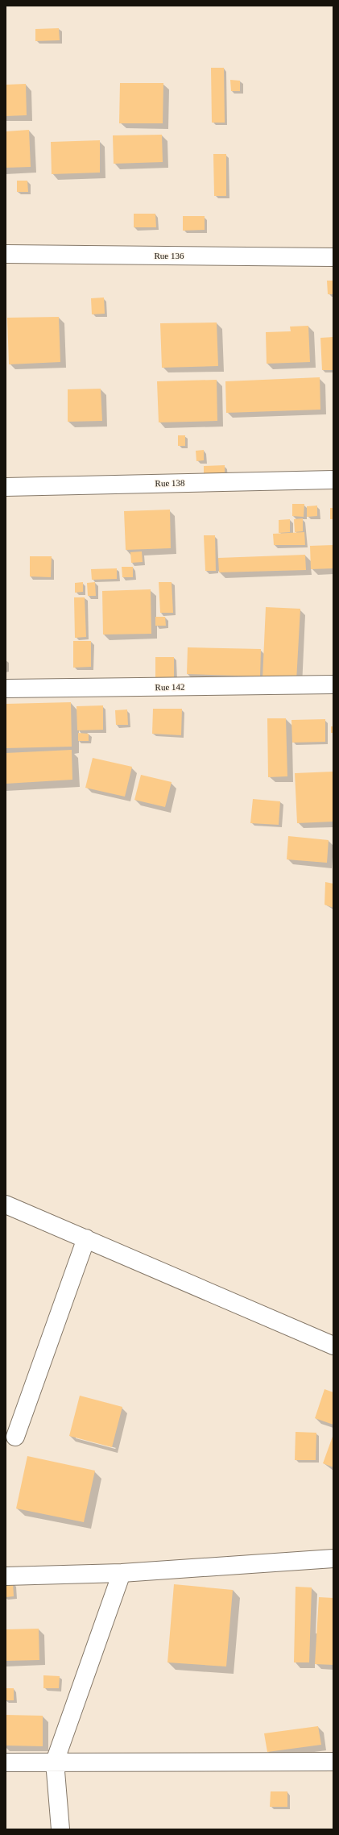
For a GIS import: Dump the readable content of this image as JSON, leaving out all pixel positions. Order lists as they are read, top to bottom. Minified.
{"streets":{"street":["Rue 136","Rue 138","Rue 142"]}}
